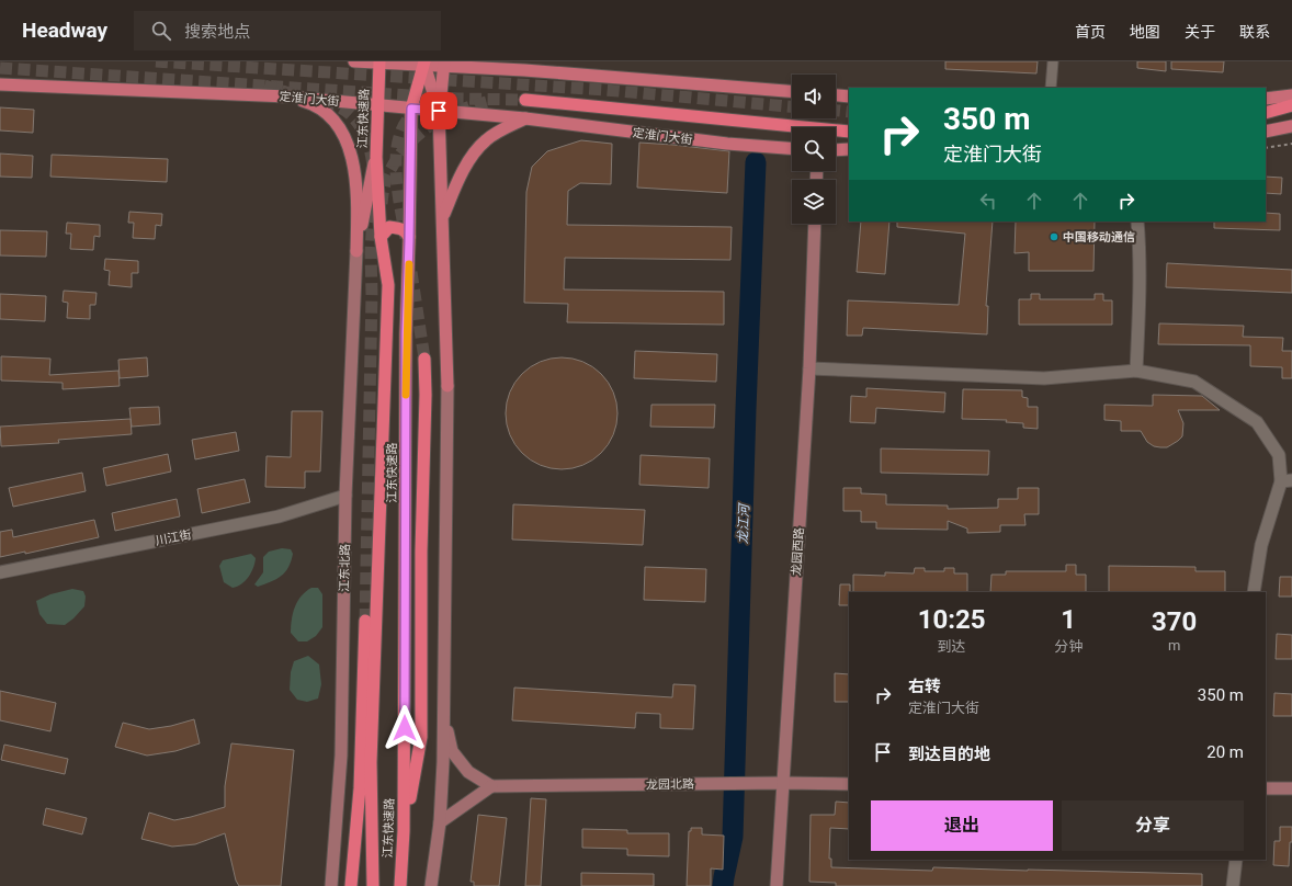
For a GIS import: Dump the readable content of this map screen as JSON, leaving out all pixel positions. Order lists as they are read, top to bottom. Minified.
{"streets":{"highway":["江东快速路"],"main road":["定淮门大街","龙园西路","江东北路","龙园北路"],"street":["川江街"]},"crossings":[["定淮门大街","江东快速路"],["川江街","江东北路"],["龙园西路","龙园北路"]],"water":["龙江河"],"places":["中国移动通信"],"page":{"header":"Headway","search":"搜索地点","nav":["首页","地图","关于","联系"],"turn":["350 m","定淮门大街"],"eta":["10:25","到达","1","分钟","370","m"],"list":[{"name":"右转","note":"定淮门大街","value":"350 m"},{"name":"到达目的地","value":"20 m"}],"buttons":["退出","分享"]}}
